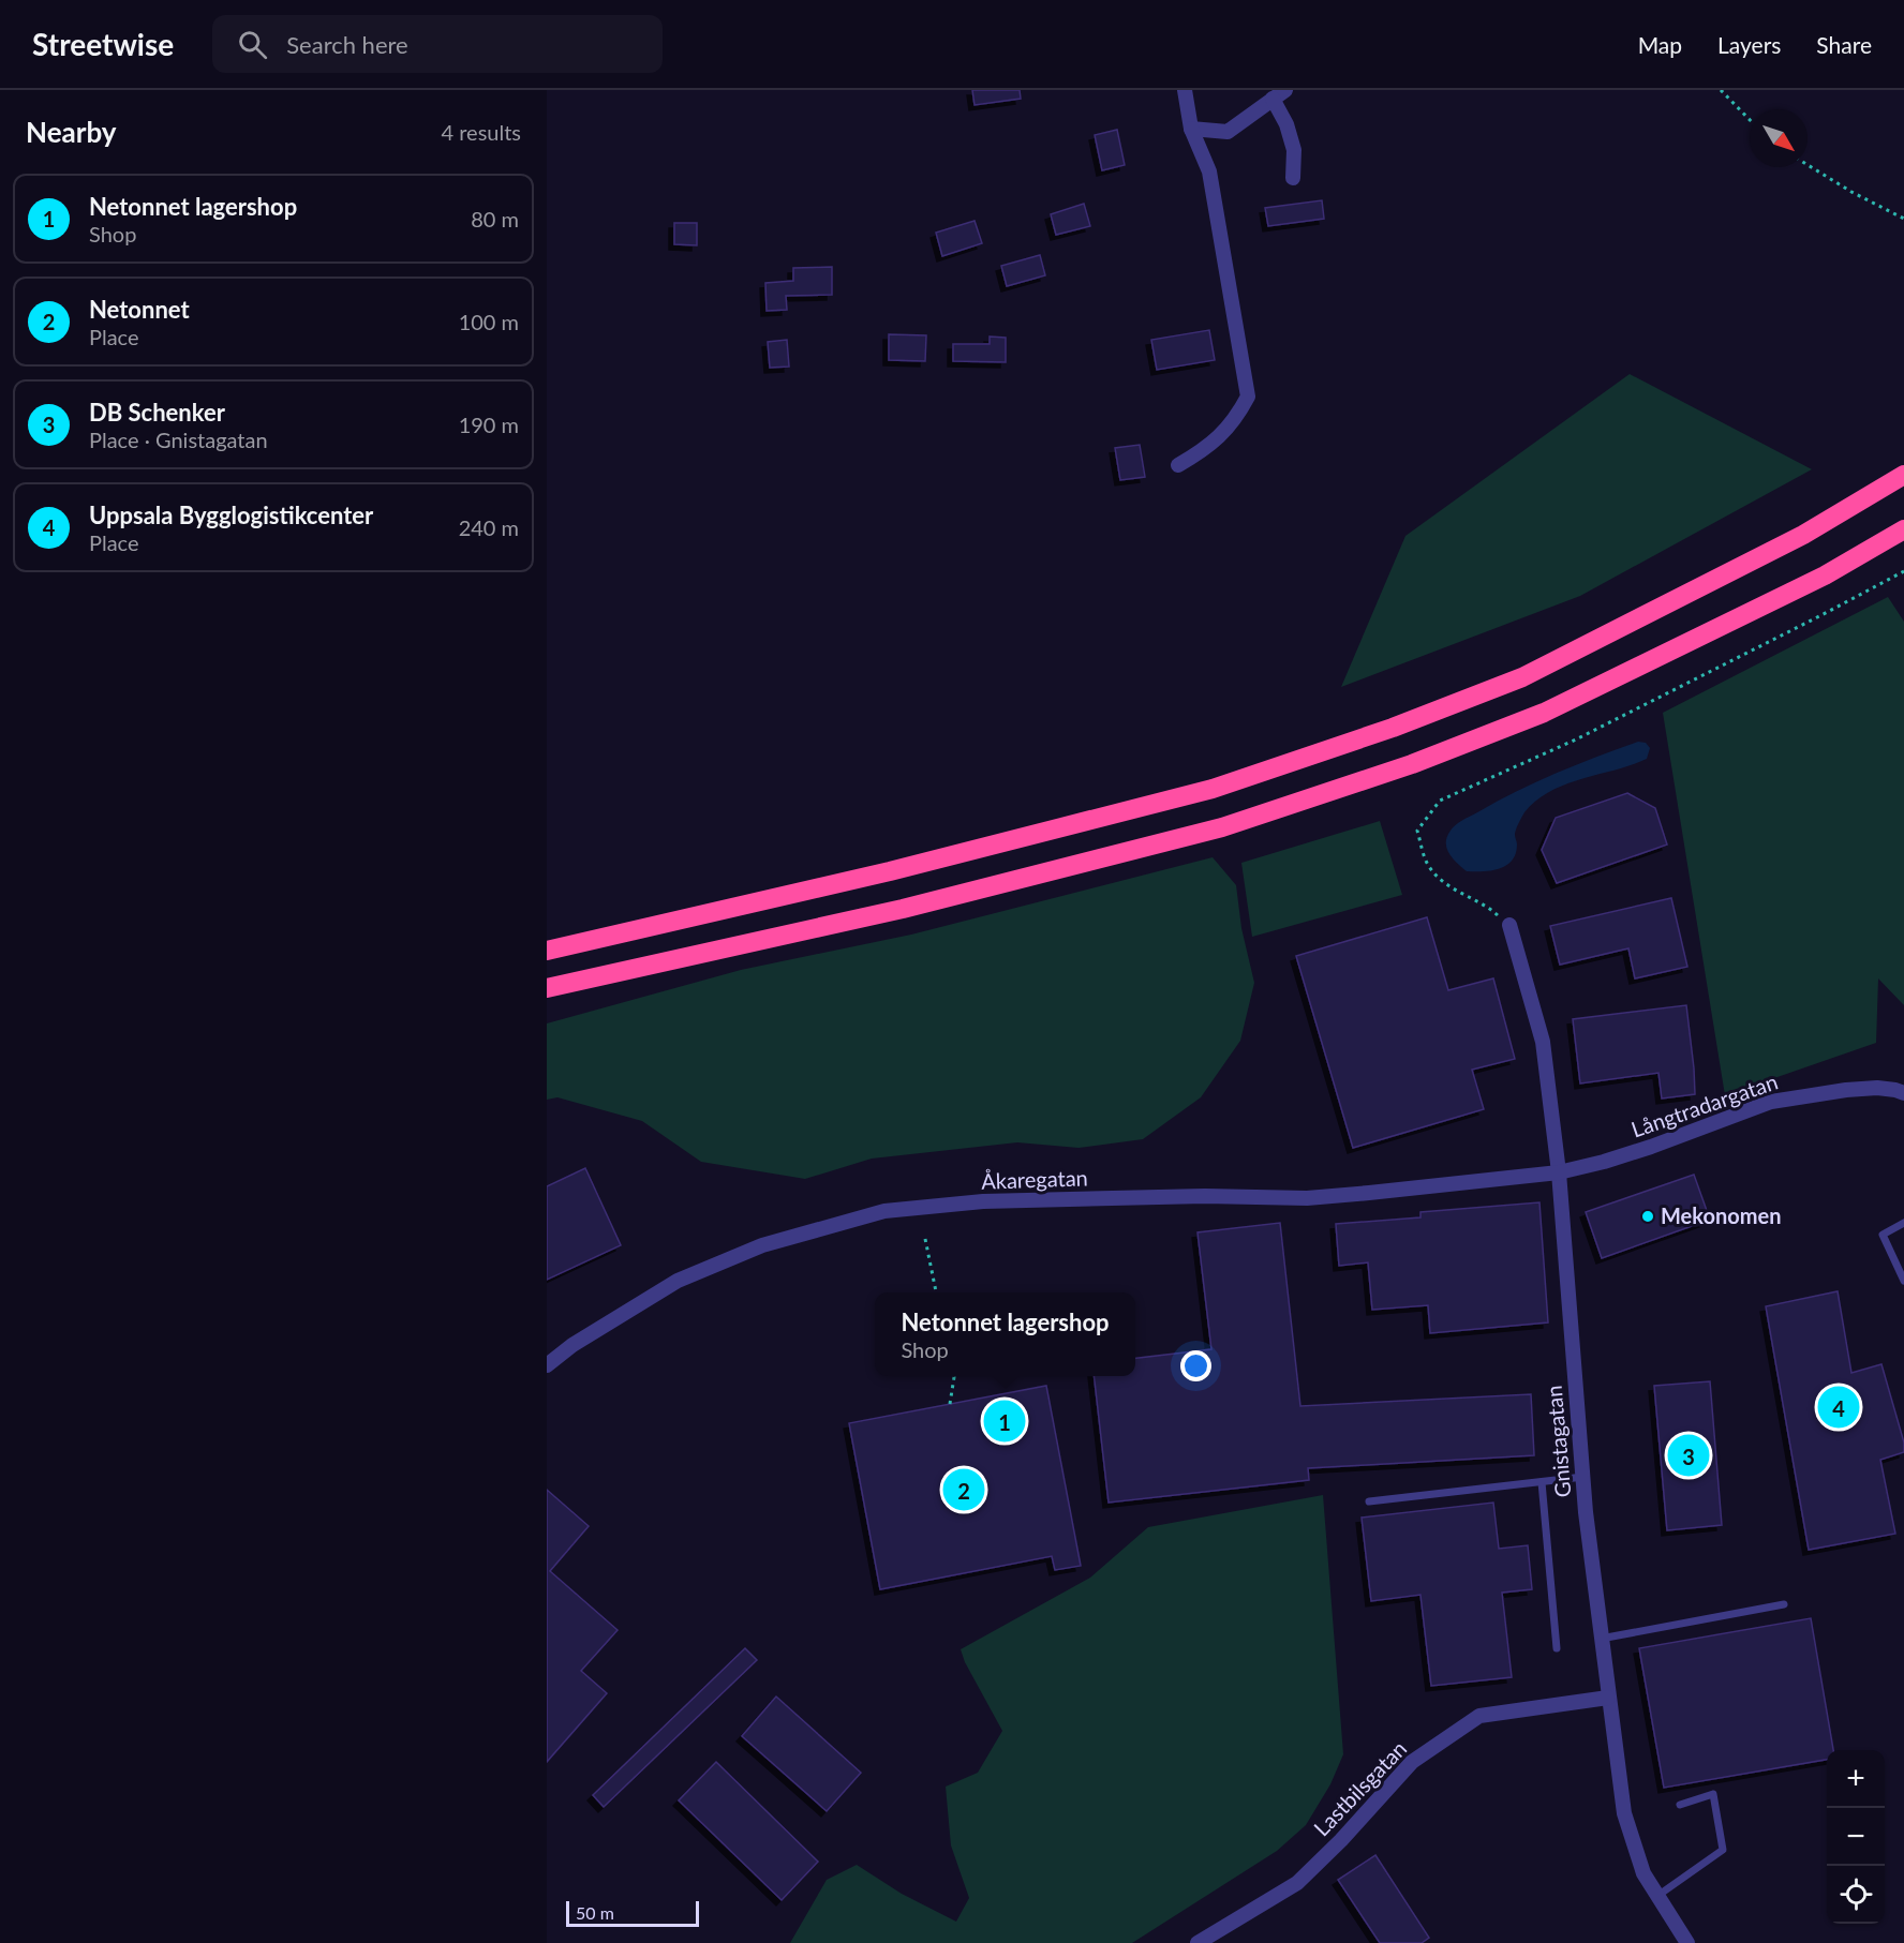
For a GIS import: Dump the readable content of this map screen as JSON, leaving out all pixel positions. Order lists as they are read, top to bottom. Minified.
{"streets":{"street":["Långtradargatan","Åkaregatan","Gnistagatan","Lastbilsgatan"]},"crossings":[["Långtradargatan","Åkaregatan"],["Långtradargatan","Gnistagatan"],["Åkaregatan","Gnistagatan"],["Gnistagatan","Lastbilsgatan"]],"places":["Mekonomen"],"scale_bar":"50 m","north":"bottom right","page":{"header":"Streetwise","search":"Search here","nav":["Map","Layers","Share"],"heading":["Nearby","4 results"],"list":[{"mark":"1","name":"Netonnet lagershop","note":"Shop","value":"80 m"},{"mark":"2","name":"Netonnet","note":"Place","value":"100 m"},{"mark":"3","name":"DB Schenker","note":"Place · Gnistagatan","value":"190 m"},{"mark":"4","name":"Uppsala Bygglogistikcenter","note":"Place","value":"240 m"}],"popup":["Netonnet lagershop","Shop"],"pins":["4","1","3","2"],"map_buttons":["+","−"],"scale":"50 m"}}
